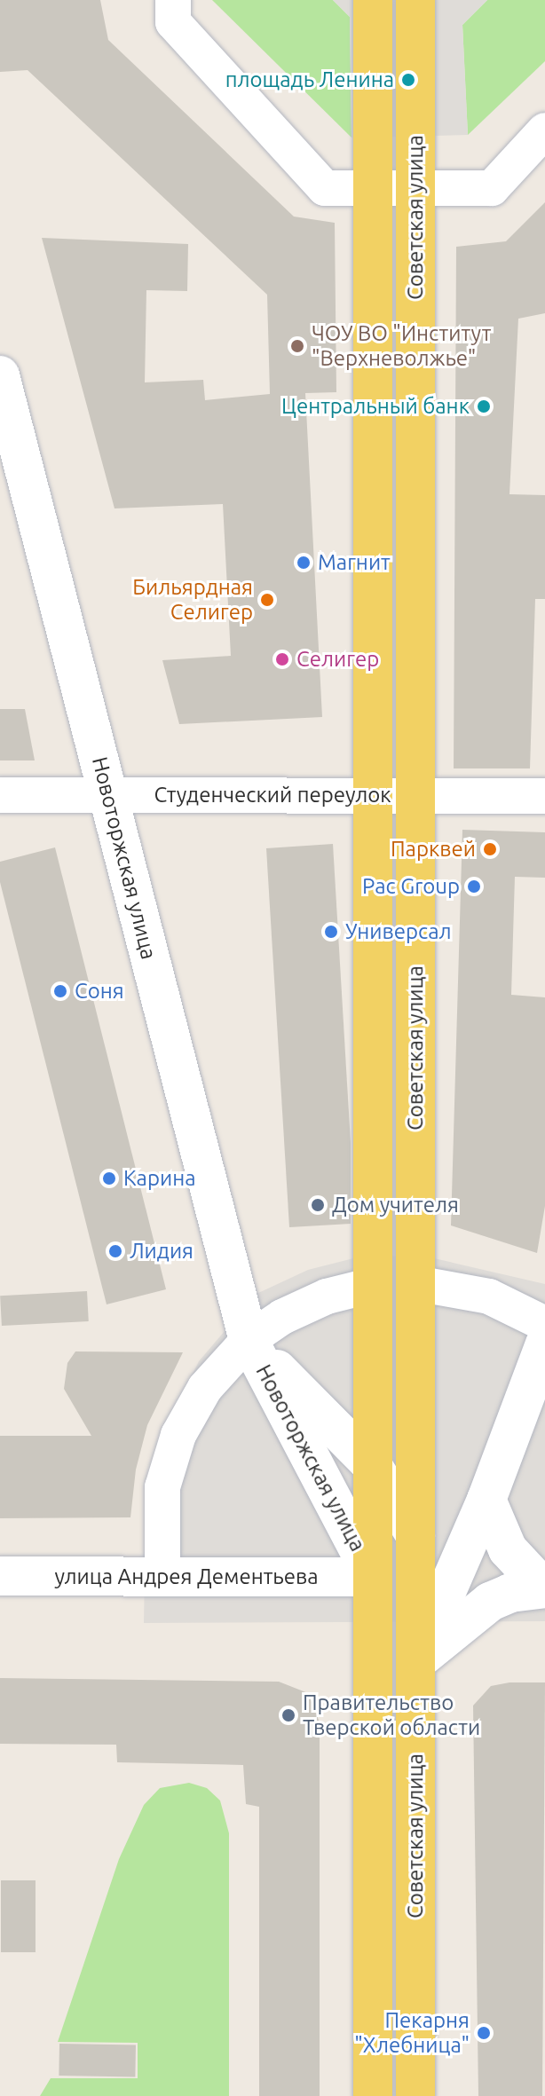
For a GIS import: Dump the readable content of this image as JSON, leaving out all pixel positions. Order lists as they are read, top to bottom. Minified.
{"streets":{"main road":["Советская улица","Новоторжская улица","улица Андрея Дементьева"],"street":["Студенческий переулок"]},"crossings":[["Советская улица","Студенческий переулок"],["Советская улица","Новоторжская улица"],["Советская улица","улица Андрея Дементьева"],["Студенческий переулок","Новоторжская улица"],["Новоторжская улица","улица Андрея Дементьева"]],"places":["площадь Ленина","ЧОУ ВО \"Институт \"Верхневолжье\"","Центральный банк","Магнит","Бильярдная Селигер","Селигер","Парквей","Pac Group","Универсал","Соня","Карина","Дом учителя","Лидия","Правительство Тверской области","Пекарня \"Хлебница\""]}
